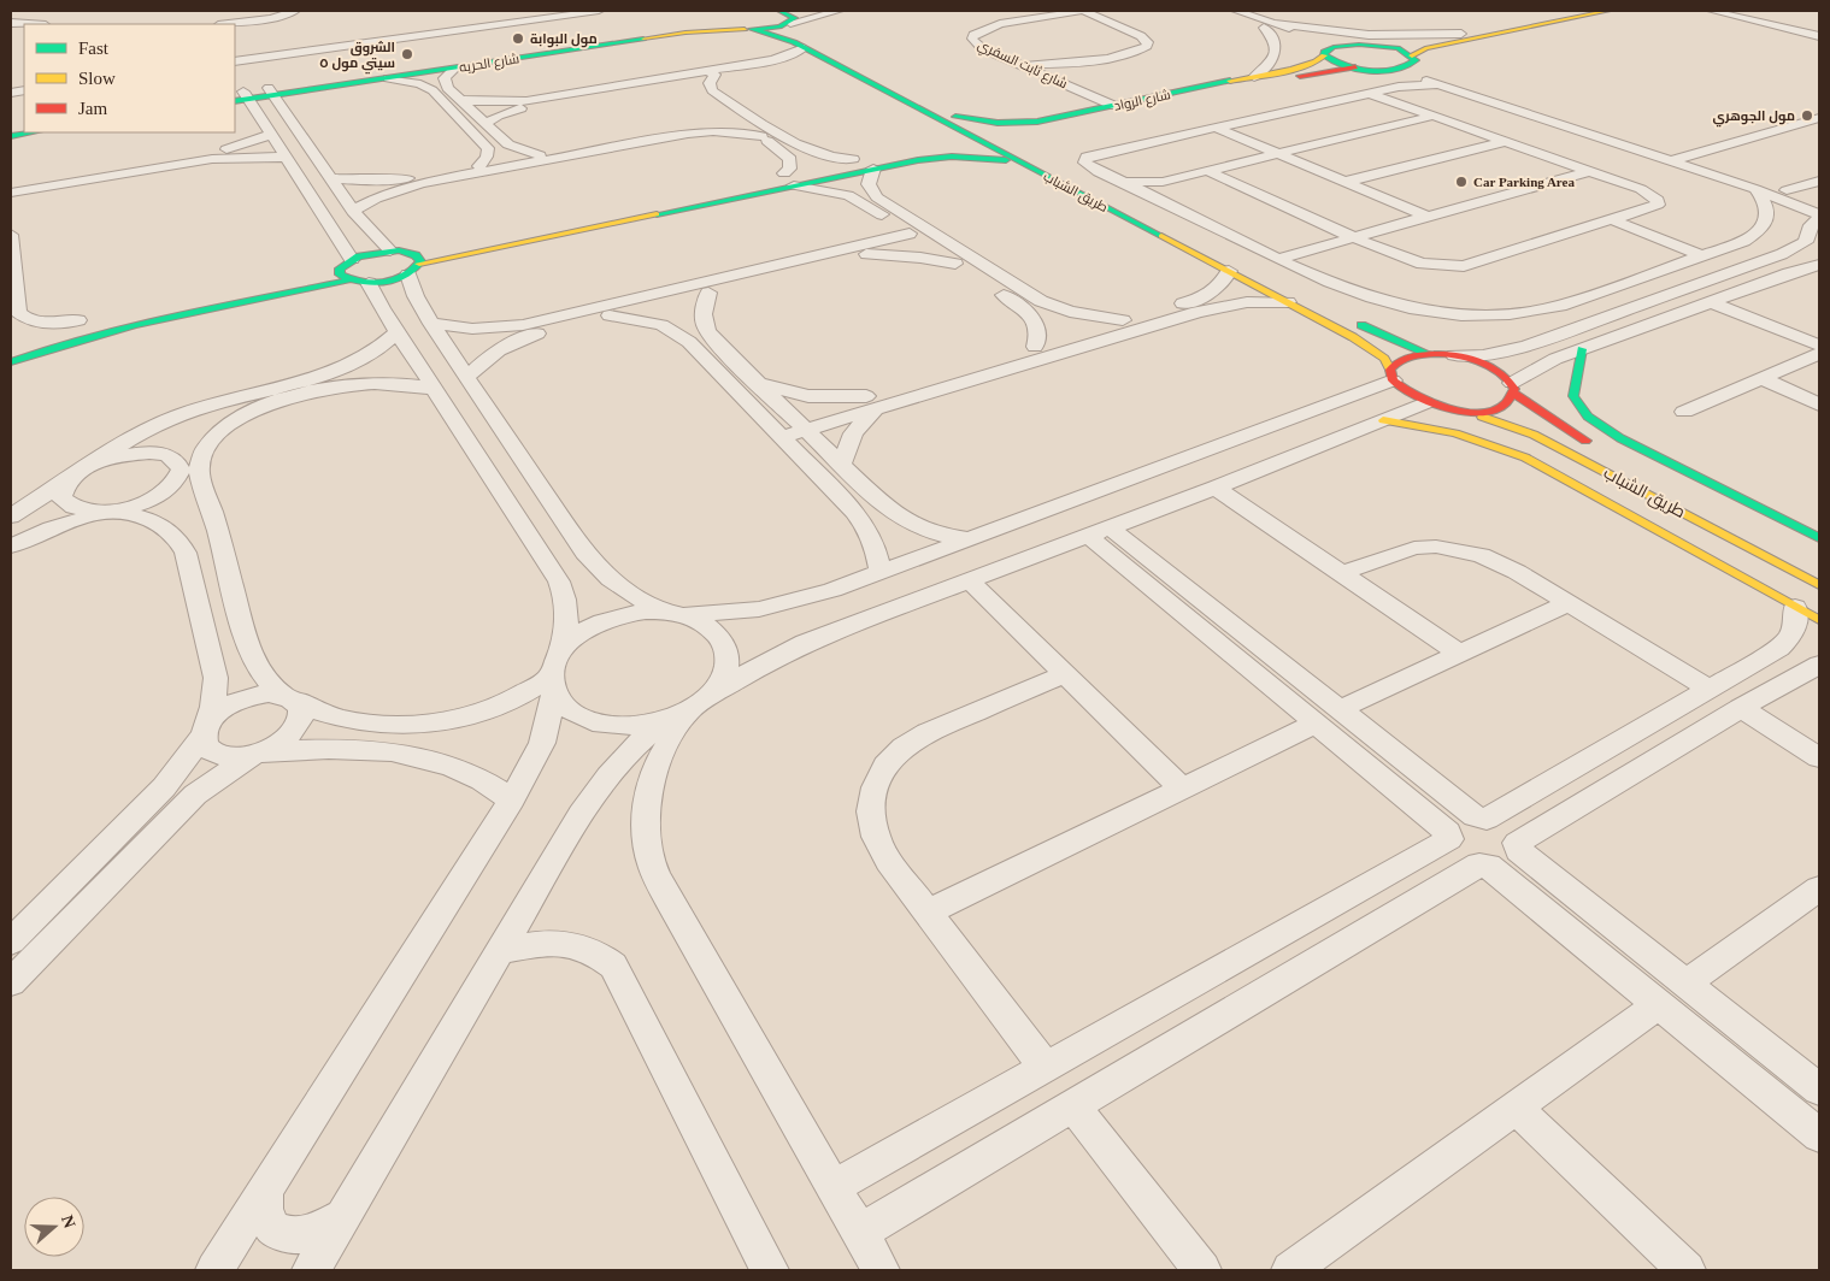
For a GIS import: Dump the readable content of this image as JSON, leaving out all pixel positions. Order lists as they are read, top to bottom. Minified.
{"streets":{"street":["شارع الحريه","شارع ثابت السفري","شارع الرواد","طريق الشباب"]},"crossings":[["شارع الحريه","طريق الشباب"],["شارع ثابت السفري","شارع الرواد"],["شارع الرواد","طريق الشباب"]],"places":["مول البوابة","الشروق سيتي مول ٥","مول الجوهري","Car Parking Area"],"legend":["Fast","Slow","Jam"],"north":"right"}
